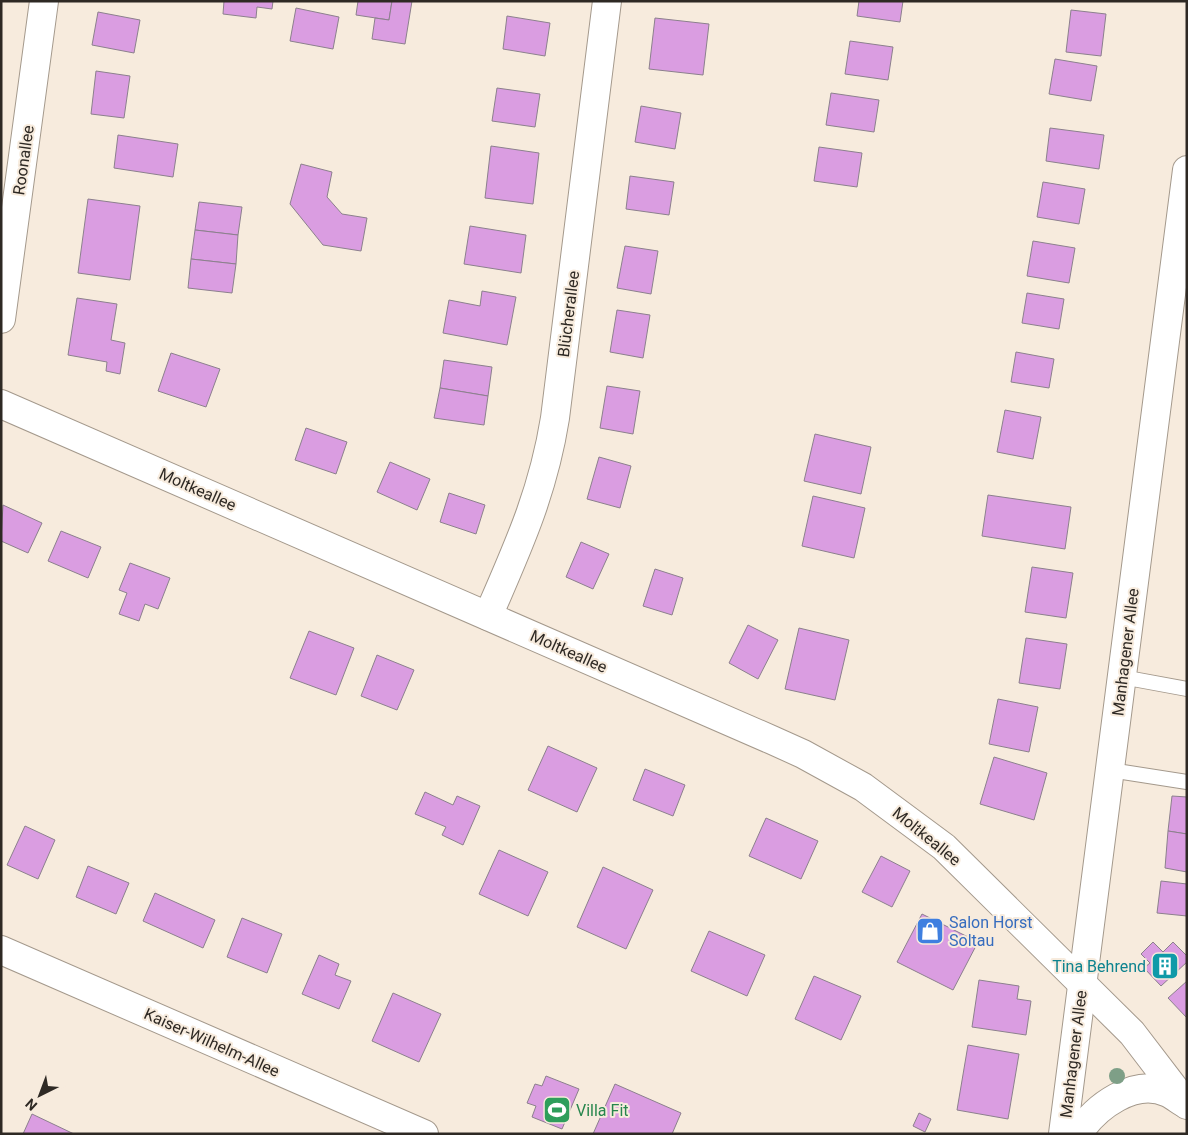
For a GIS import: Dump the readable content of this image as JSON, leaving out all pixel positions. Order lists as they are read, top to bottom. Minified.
{"streets":{"street":["Roonallee","Blücherallee","Moltkeallee","Manhagener Allee","Kaiser-Wilhelm-Allee"]},"crossings":[["Blücherallee","Moltkeallee"],["Moltkeallee","Manhagener Allee"]],"places":{"shop":["Salon Horst Soltau"],"building":["Tina Behrend"],"sports":["Villa Fit"]},"north":"bottom left"}
